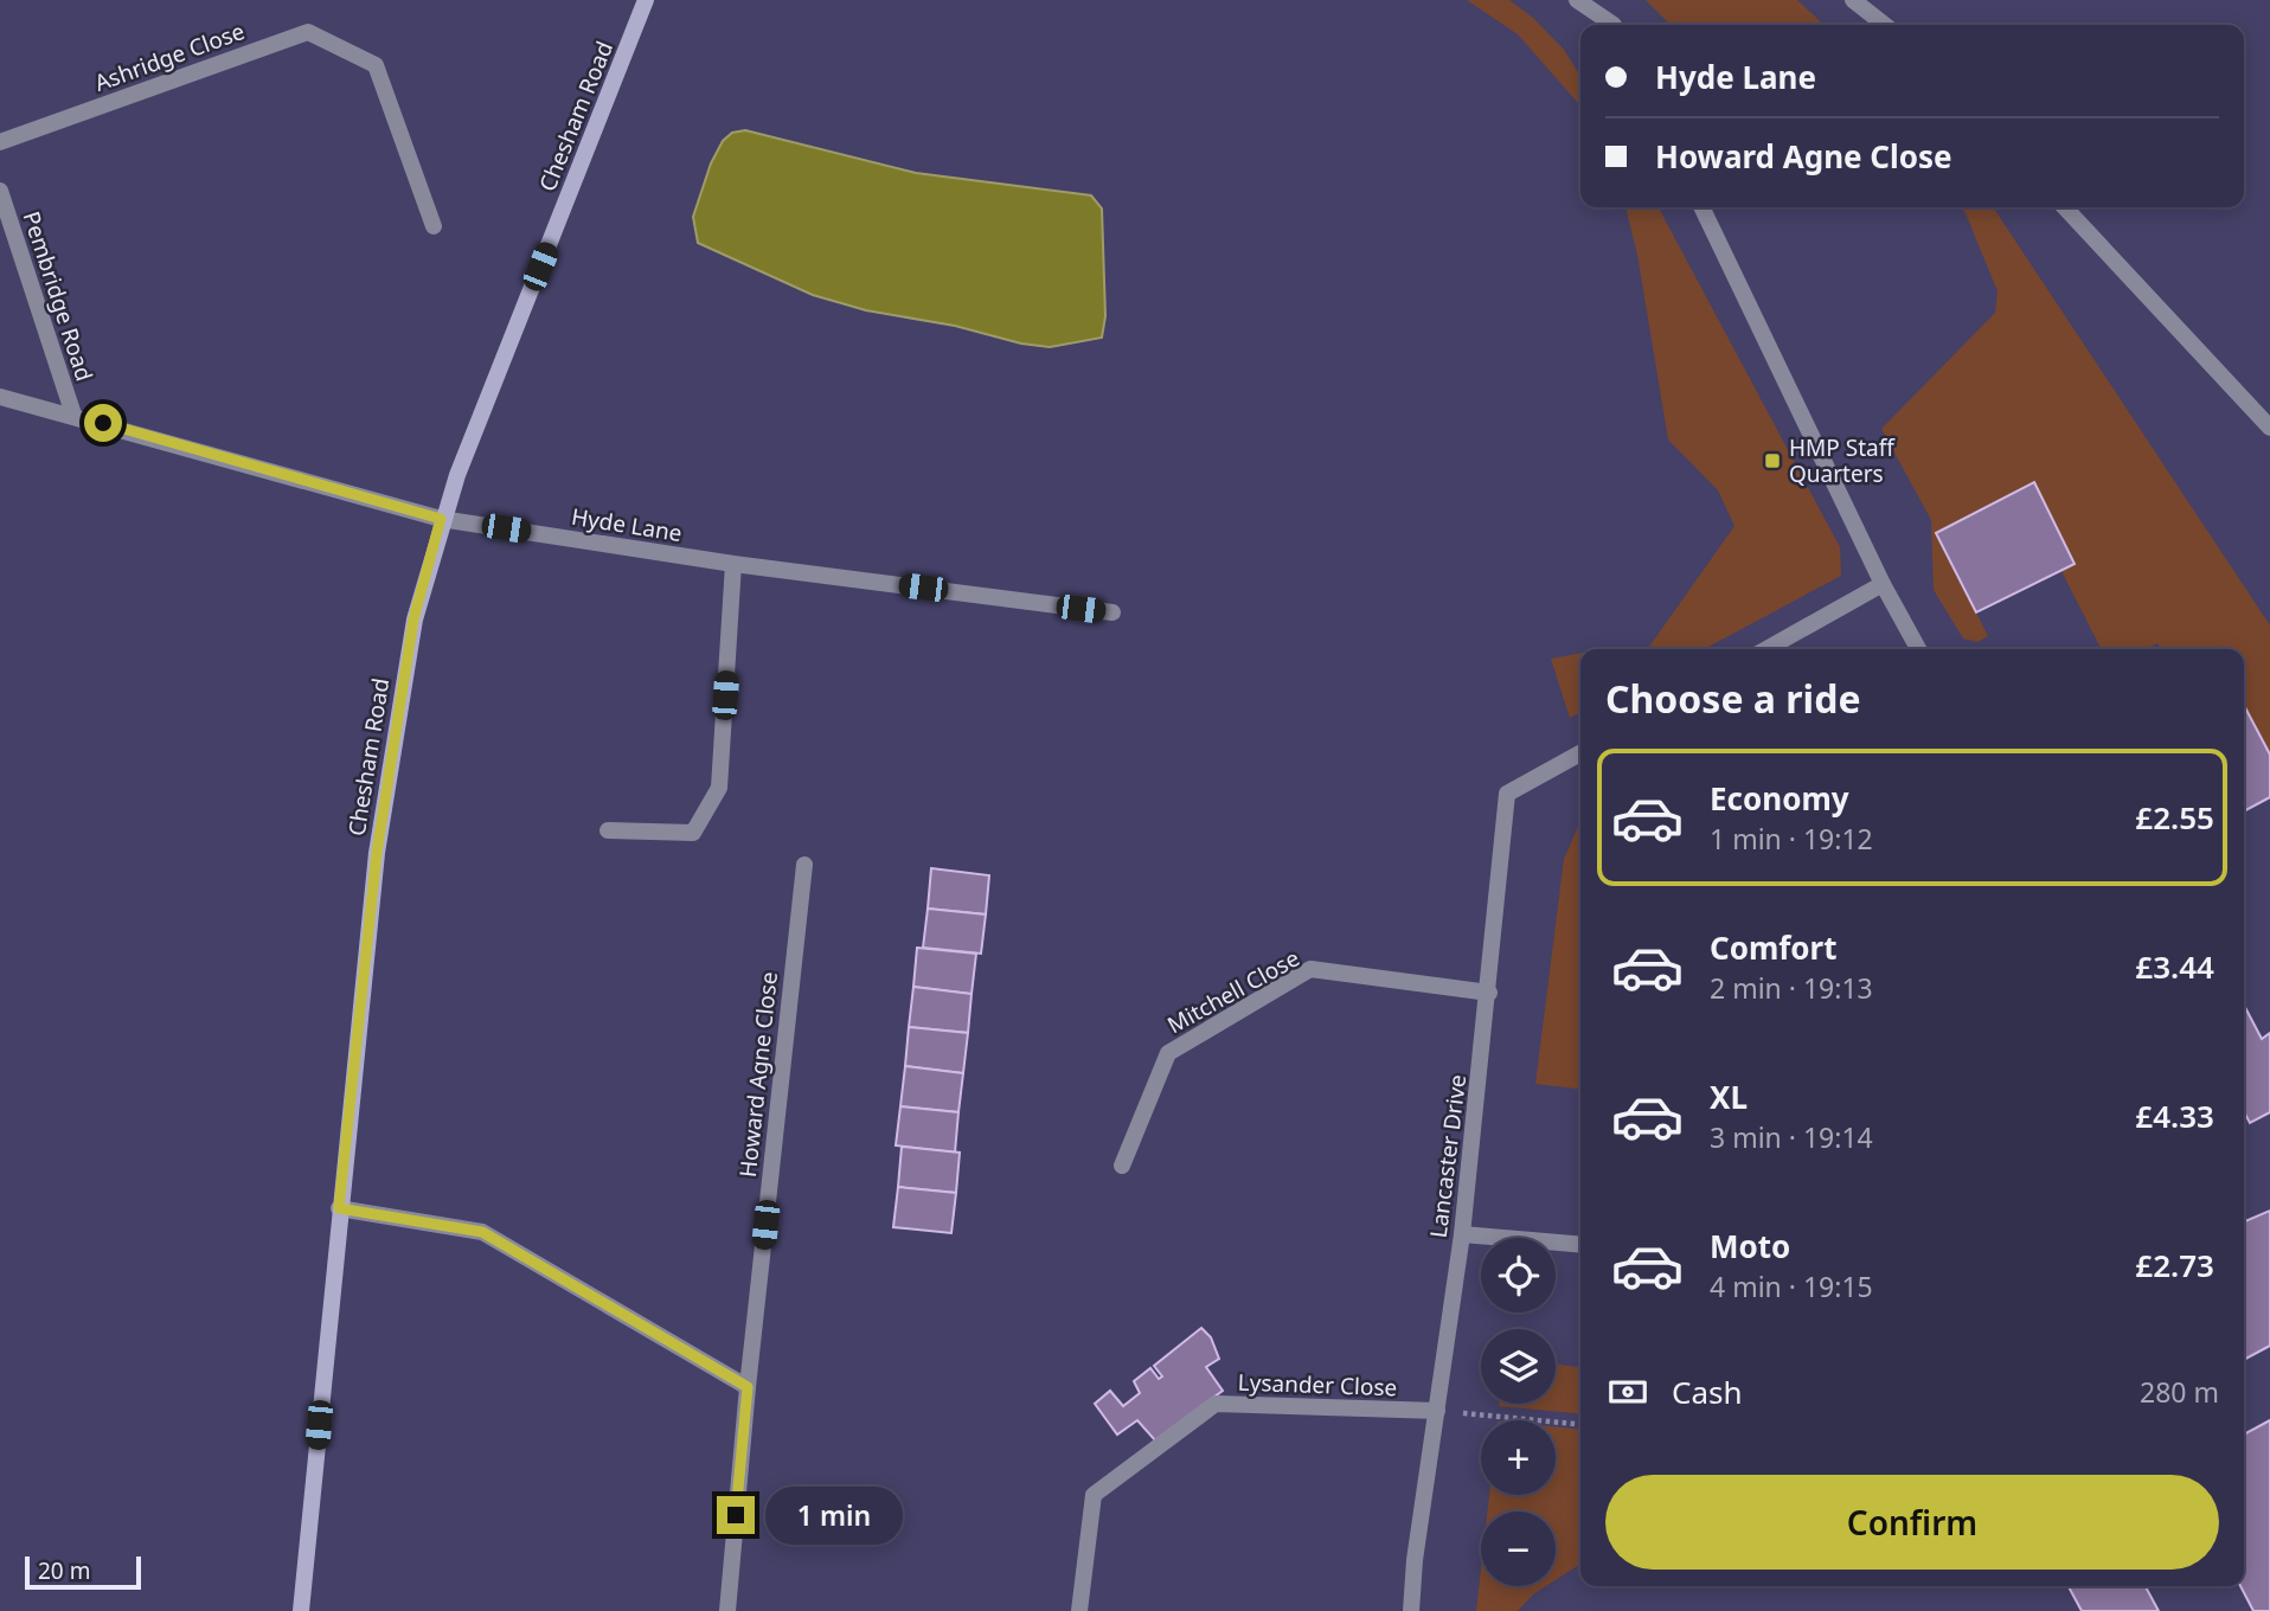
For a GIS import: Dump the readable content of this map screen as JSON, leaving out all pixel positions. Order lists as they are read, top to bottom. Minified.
{"streets":{"main road":["Chesham Road"],"street":["Ashridge Close","Pembridge Road","Hyde Lane","Mitchell Close","Howard Agne Close","Lancaster Drive","Lysander Close"]},"crossings":[["Chesham Road","Hyde Lane"],["Pembridge Road","Hyde Lane"],["Mitchell Close","Lancaster Drive"],["Lancaster Drive","Lysander Close"]],"places":{"transit":["HMP Staff Quarters"]},"scale_bar":"20 m","page":{"banner":["Hyde Lane","Howard Agne Close"],"heading":"Choose a ride","list":[{"name":"Economy","note":"1 min · 19:12","value":"£2.55"},{"name":"Comfort","note":"2 min · 19:13","value":"£3.44"},{"name":"XL","note":"3 min · 19:14","value":"£4.33"},{"name":"Moto","note":"4 min · 19:15","value":"£2.73"}],"map_buttons":["+","−"],"pay":["Cash","280 m"],"buttons":"Confirm","bubble":"1 min","scale":"20 m"}}
